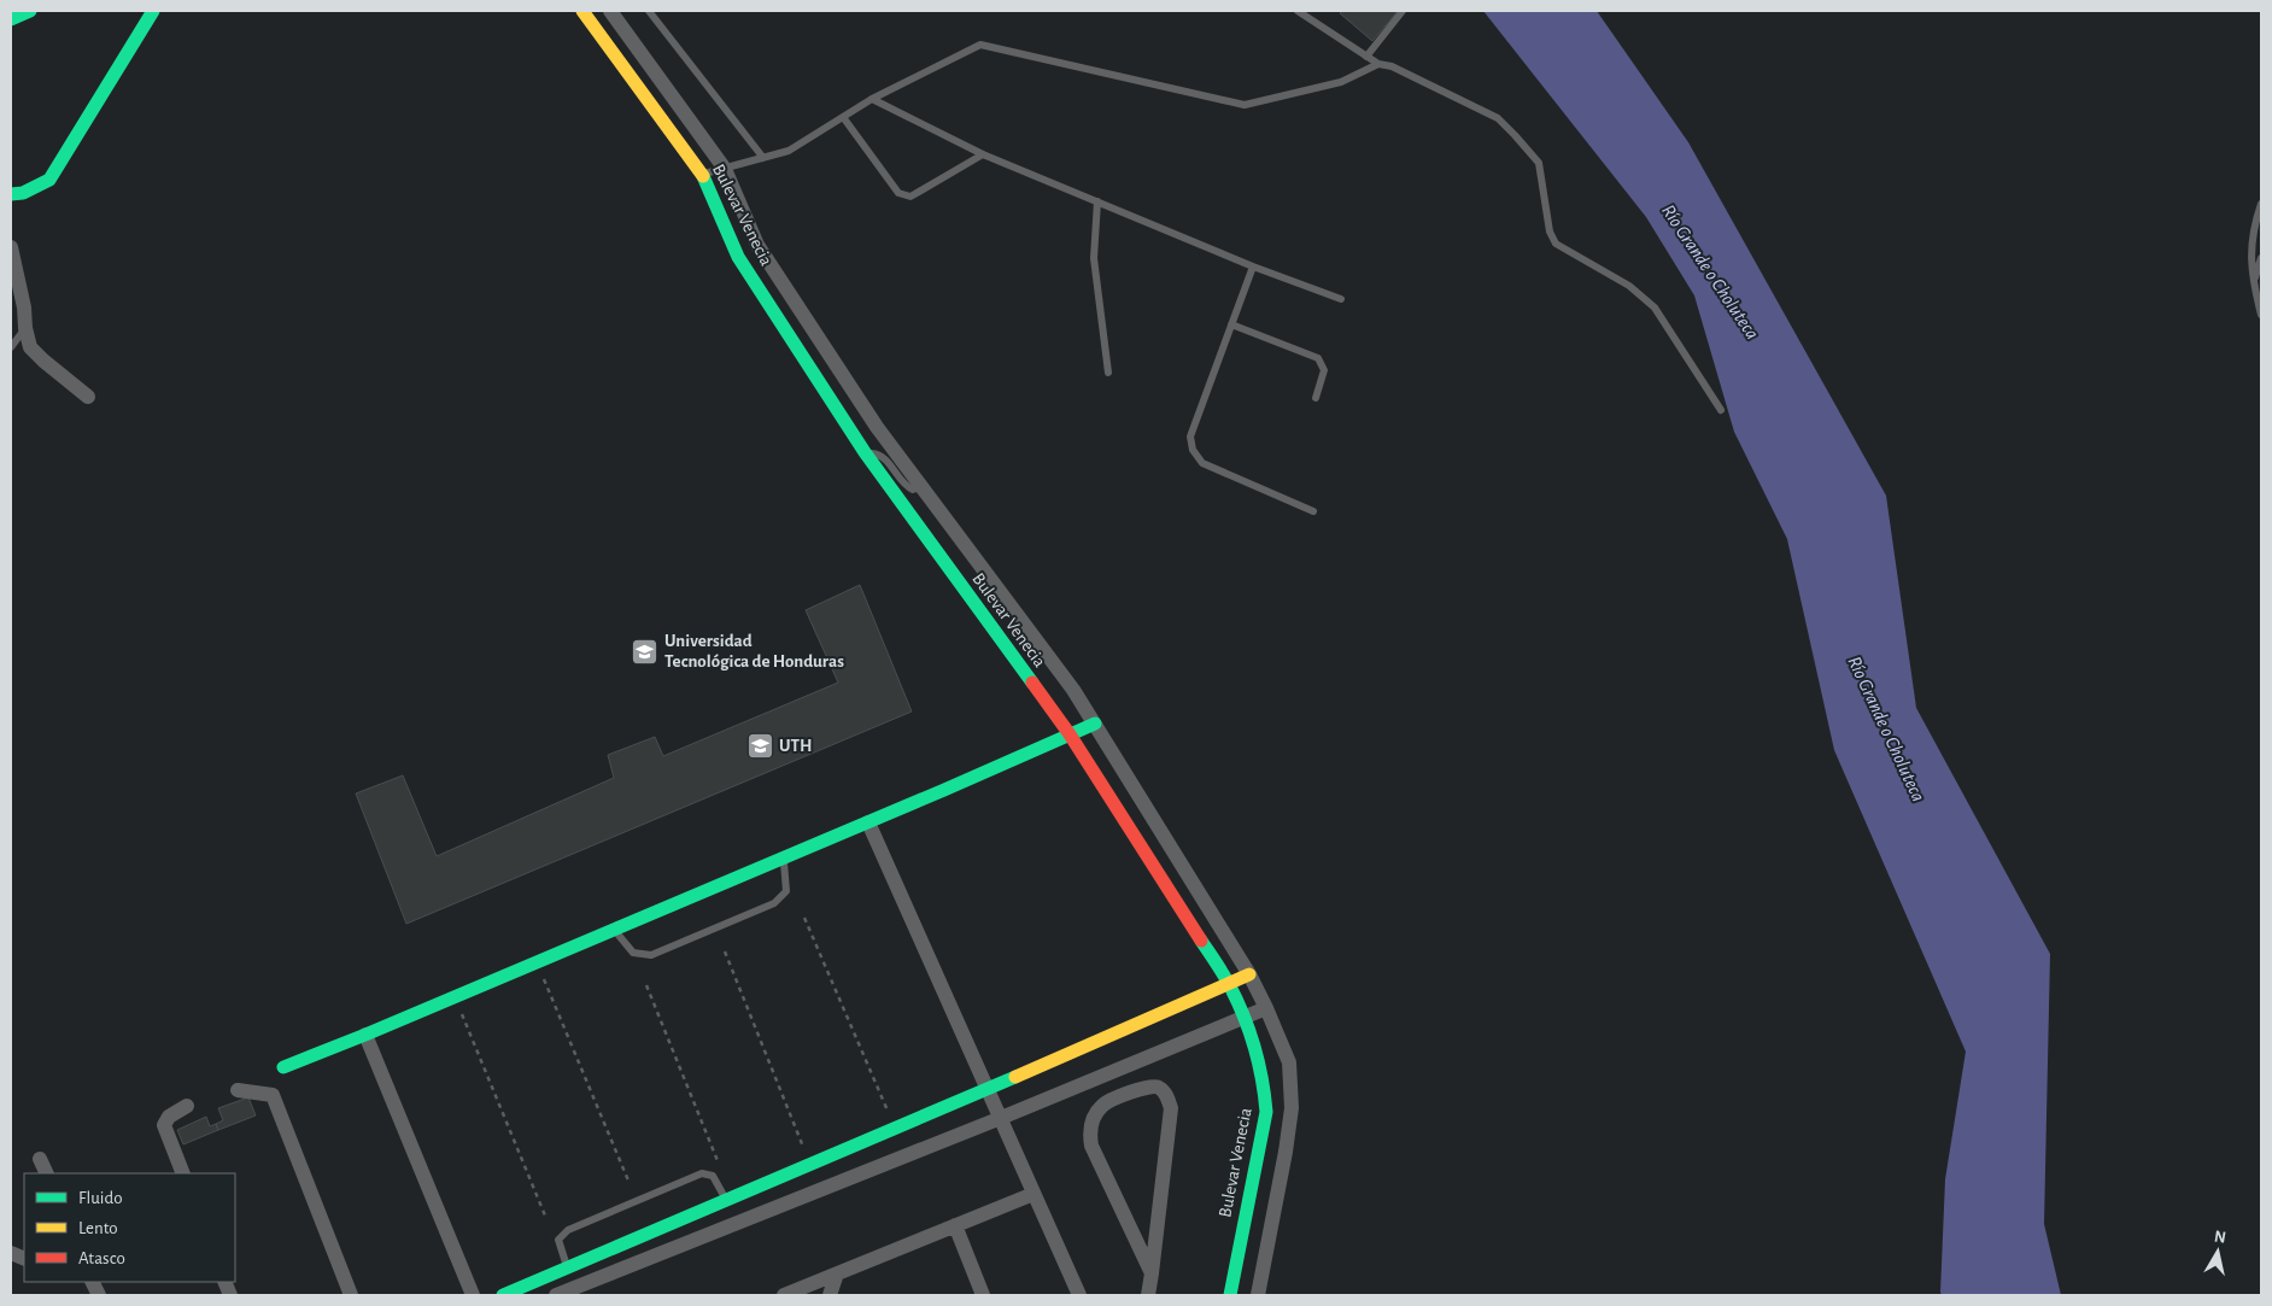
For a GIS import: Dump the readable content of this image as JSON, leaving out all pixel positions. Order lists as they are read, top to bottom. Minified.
{"streets":{"main road":["Bulevar Venecia"]},"water":["Río Grande o Choluteca"],"places":{"school or university":["Universidad Tecnológica de Honduras","UTH"]},"legend":["Fluido","Lento","Atasco"],"north":"top"}
